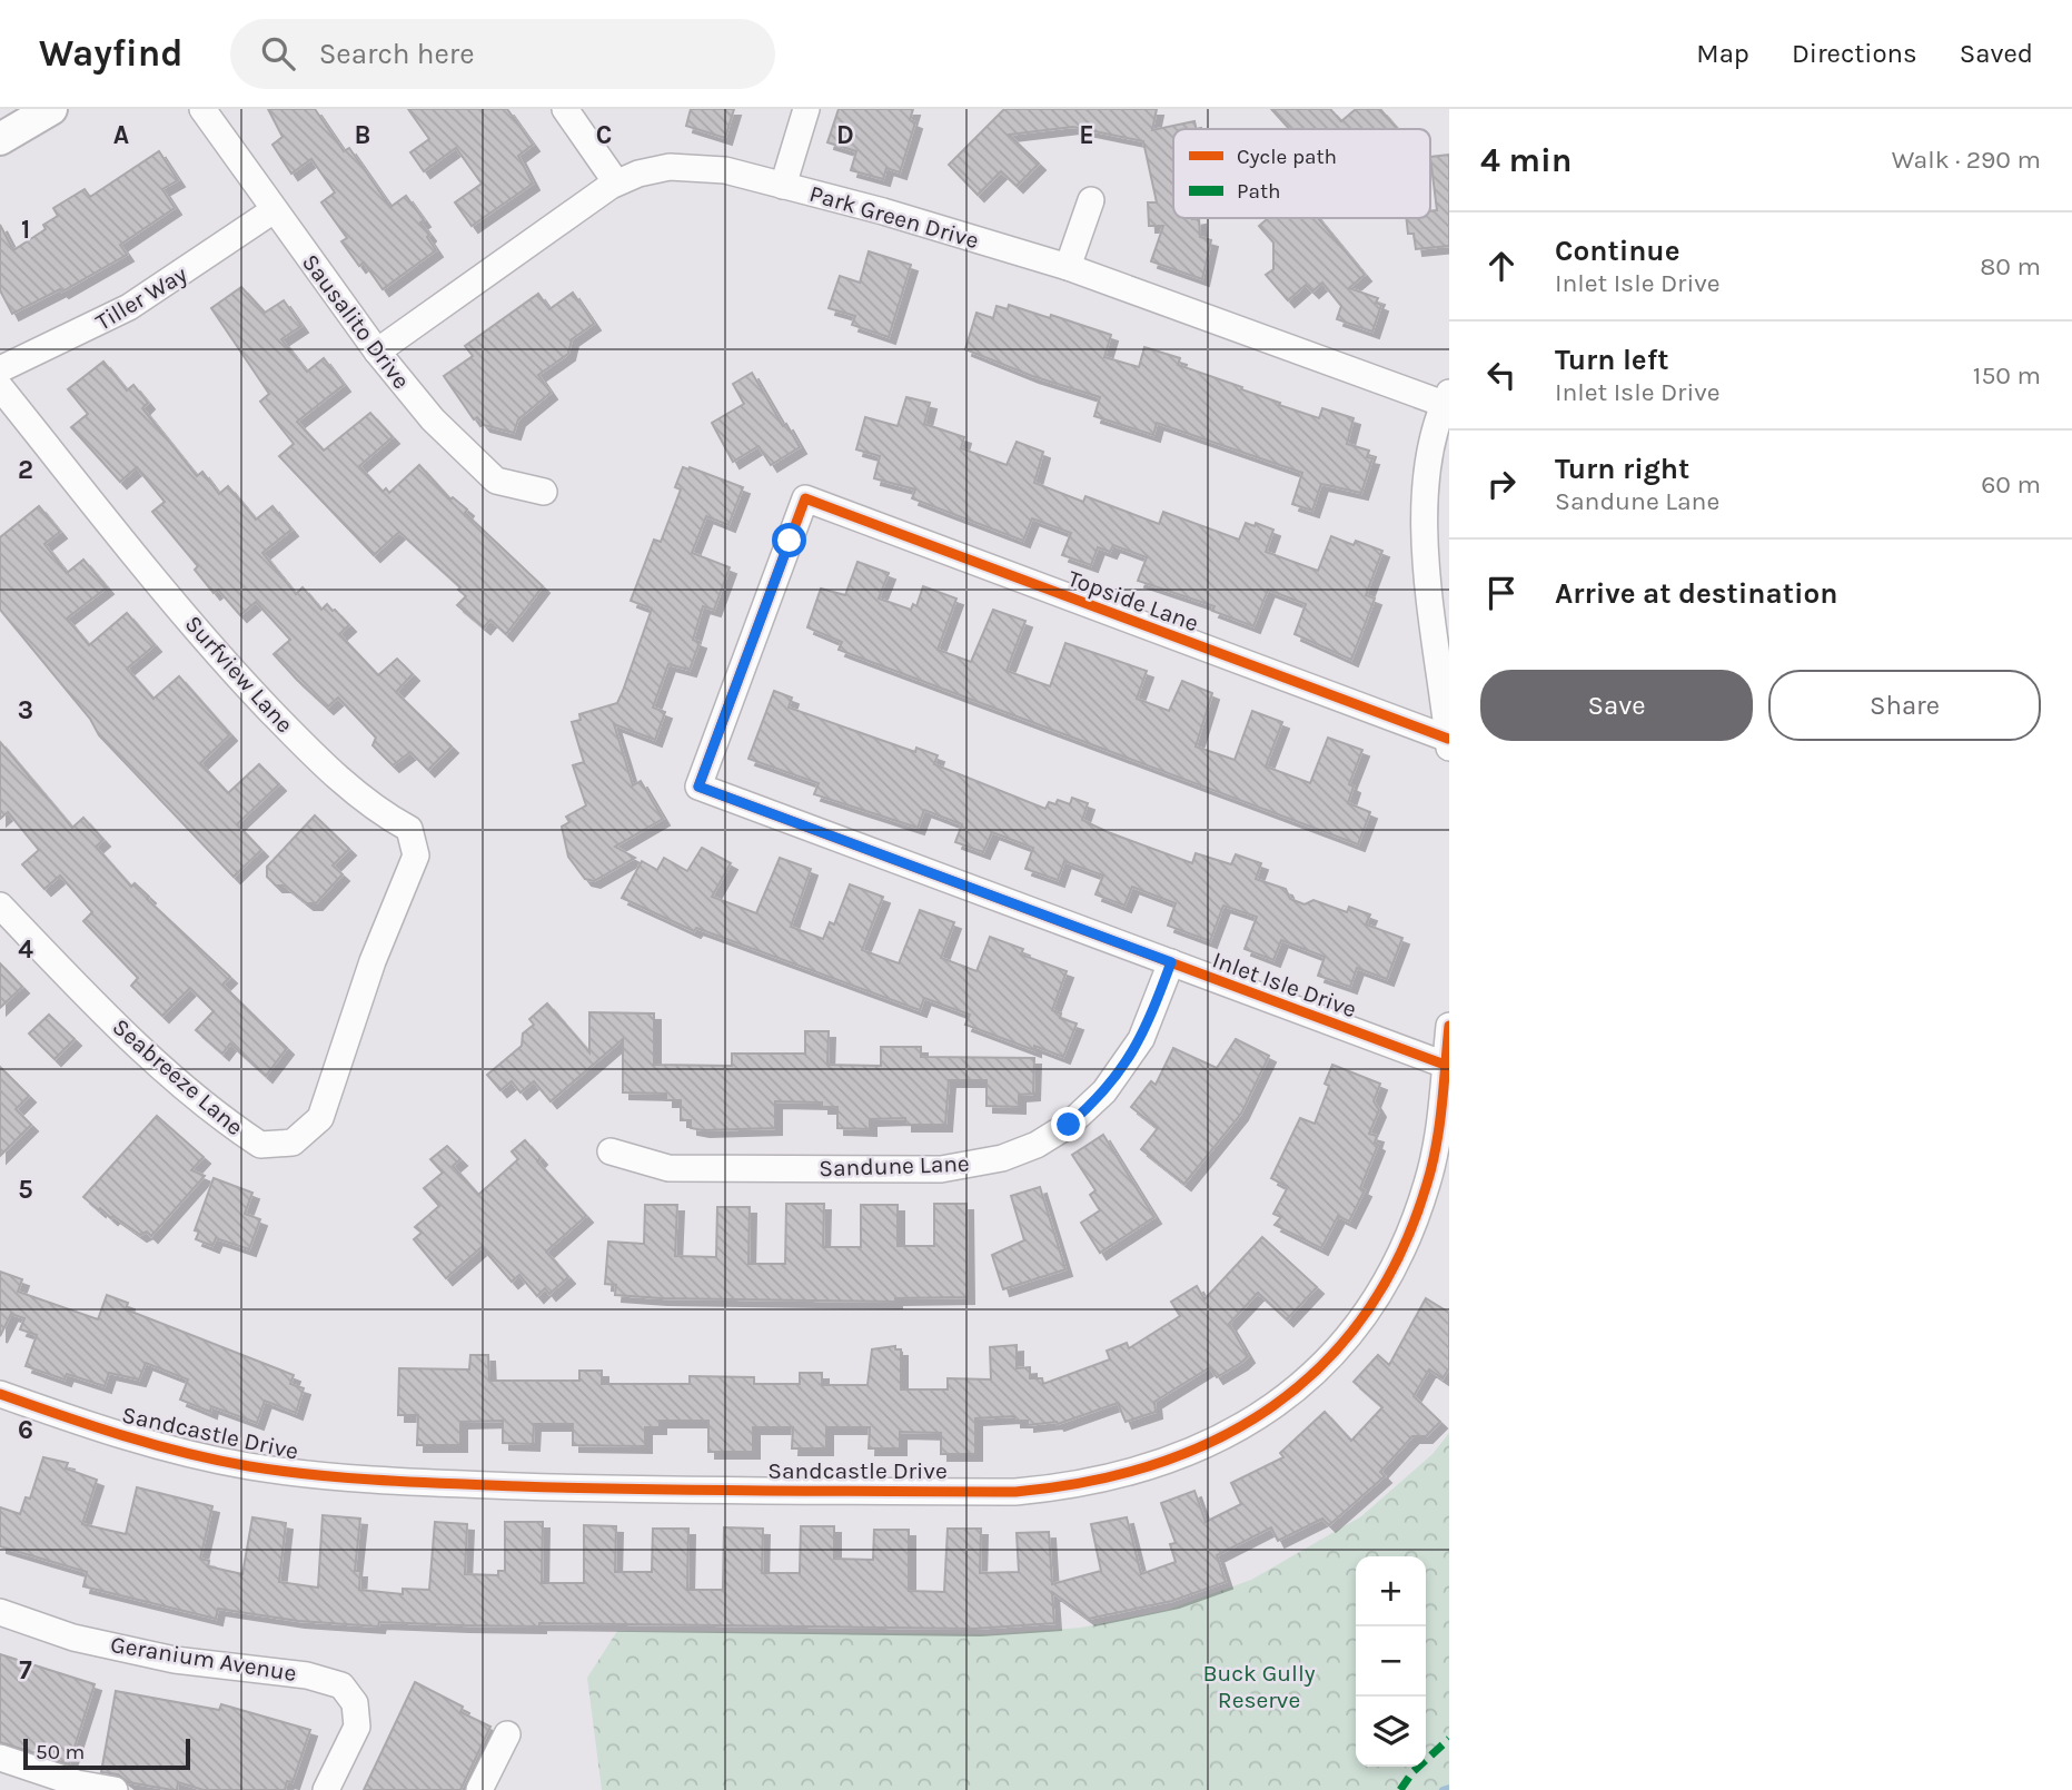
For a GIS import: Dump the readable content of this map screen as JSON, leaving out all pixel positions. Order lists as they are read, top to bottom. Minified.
{"streets":{"street":["Park Green Drive","Tiller Way","Sausalito Drive","Topside Lane","Surfview Lane","Inlet Isle Drive","Seabreeze Lane","Sandune Lane","Sandcastle Drive","Geranium Avenue"]},"crossings":[["Park Green Drive","Sausalito Drive"],["Tiller Way","Sausalito Drive"],["Topside Lane","Inlet Isle Drive"],["Surfview Lane","Seabreeze Lane"],["Inlet Isle Drive","Sandune Lane"],["Inlet Isle Drive","Sandcastle Drive"]],"parks":["Buck Gully Reserve"],"legend":["Cycle path","Path"],"scale_bar":"50 m","page":{"header":"Wayfind","search":"Search here","nav":["Map","Directions","Saved"],"heading":["4 min","Walk · 290 m"],"list":[["Continue","Inlet Isle Drive","80 m"],["Turn left","Inlet Isle Drive","150 m"],["Turn right","Sandune Lane","60 m"],"Arrive at destination"],"buttons":["Save","Share"],"map_buttons":["+","−"],"scale":"50 m"},"grid":{"columns":["A","B","C","D","E"],"rows":["1","2","3","4","5","6","7"]}}
